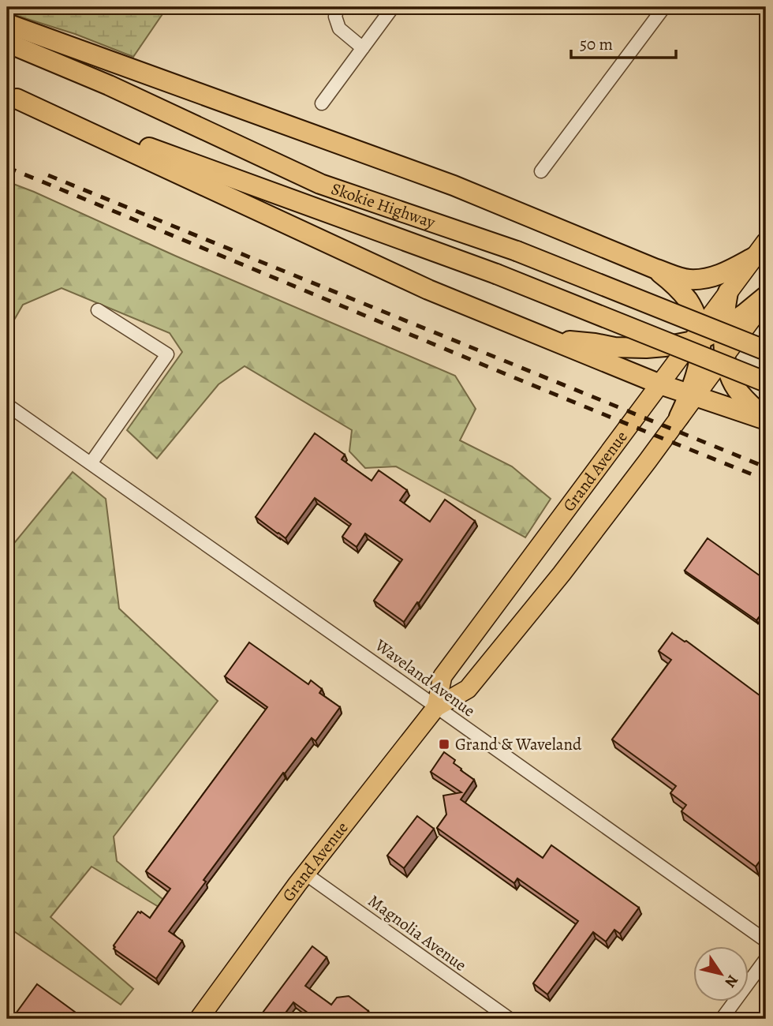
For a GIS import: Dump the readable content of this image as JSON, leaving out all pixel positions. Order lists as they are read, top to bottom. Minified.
{"streets":{"highway":["Skokie Highway"],"main road":["Grand Avenue"],"street":["Waveland Avenue","Magnolia Avenue"]},"crossings":[["Grand Avenue","Waveland Avenue"],["Grand Avenue","Magnolia Avenue"]],"places":{"transit":["Grand & Waveland"]},"scale_bar":"50 m","north":"bottom right"}
